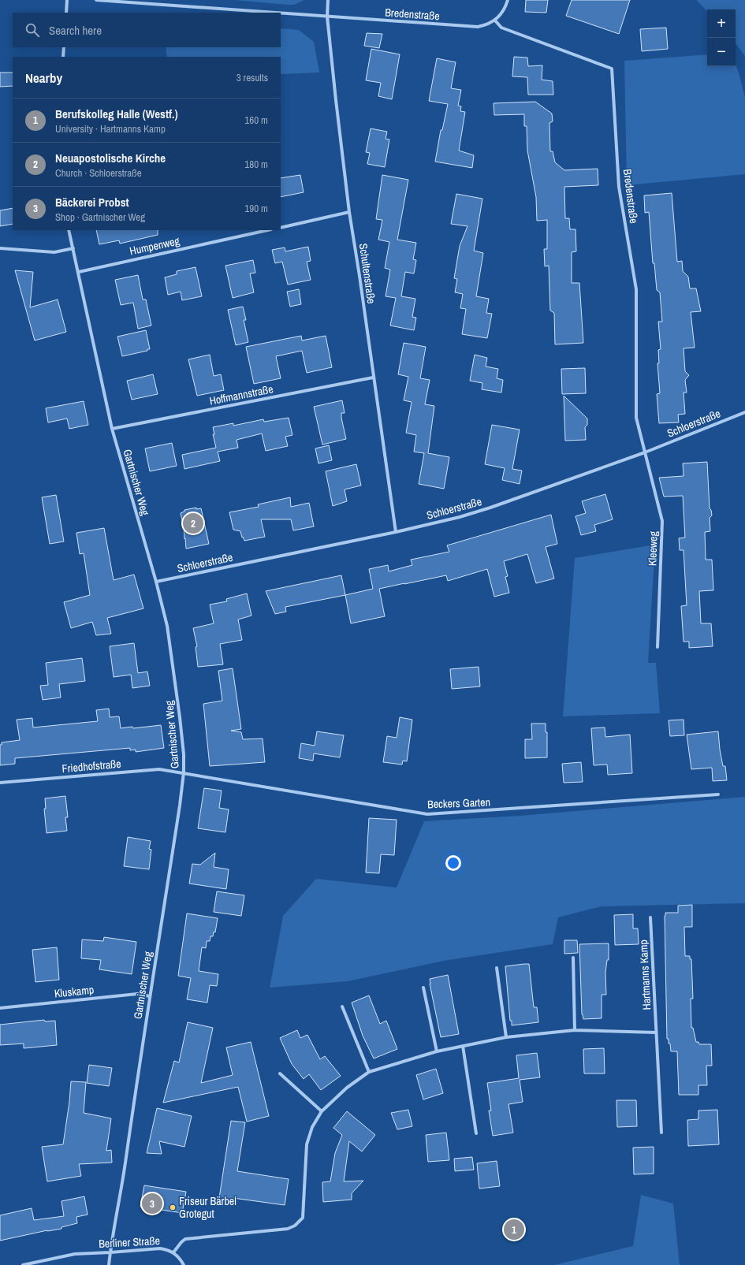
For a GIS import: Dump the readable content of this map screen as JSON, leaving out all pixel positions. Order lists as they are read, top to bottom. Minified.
{"streets":{"street":["Bredenstraße","Humpenweg","Schultenstraße","Hoffmannstraße","Schloerstraße","Gartnischer Weg","Kleeweg","Friedhofstraße","Beckers Garten","Hartmanns Kamp","Kluskamp","Berliner Straße"]},"crossings":[["Bredenstraße","Schultenstraße"],["Bredenstraße","Schloerstraße"],["Bredenstraße","Kleeweg"],["Humpenweg","Gartnischer Weg"],["Schultenstraße","Hoffmannstraße"],["Schultenstraße","Schloerstraße"],["Hoffmannstraße","Gartnischer Weg"],["Schloerstraße","Gartnischer Weg"],["Schloerstraße","Kleeweg"],["Gartnischer Weg","Friedhofstraße"],["Gartnischer Weg","Beckers Garten"],["Gartnischer Weg","Kluskamp"],["Gartnischer Weg","Berliner Straße"],["Friedhofstraße","Beckers Garten"]],"places":["Friseur Bärbel Grotegut"],"page":{"map_buttons":["+","−"],"search":"Search here","heading":["Nearby","3 results"],"list":[{"mark":"1","name":"Berufskolleg Halle (Westf.)","note":"University · Hartmanns Kamp","value":"160 m"},{"mark":"2","name":"Neuapostolische Kirche","note":"Church · Schloerstraße","value":"180 m"},{"mark":"3","name":"Bäckerei Probst","note":"Shop · Gartnischer Weg","value":"190 m"}],"pins":["2","3","1"]}}
